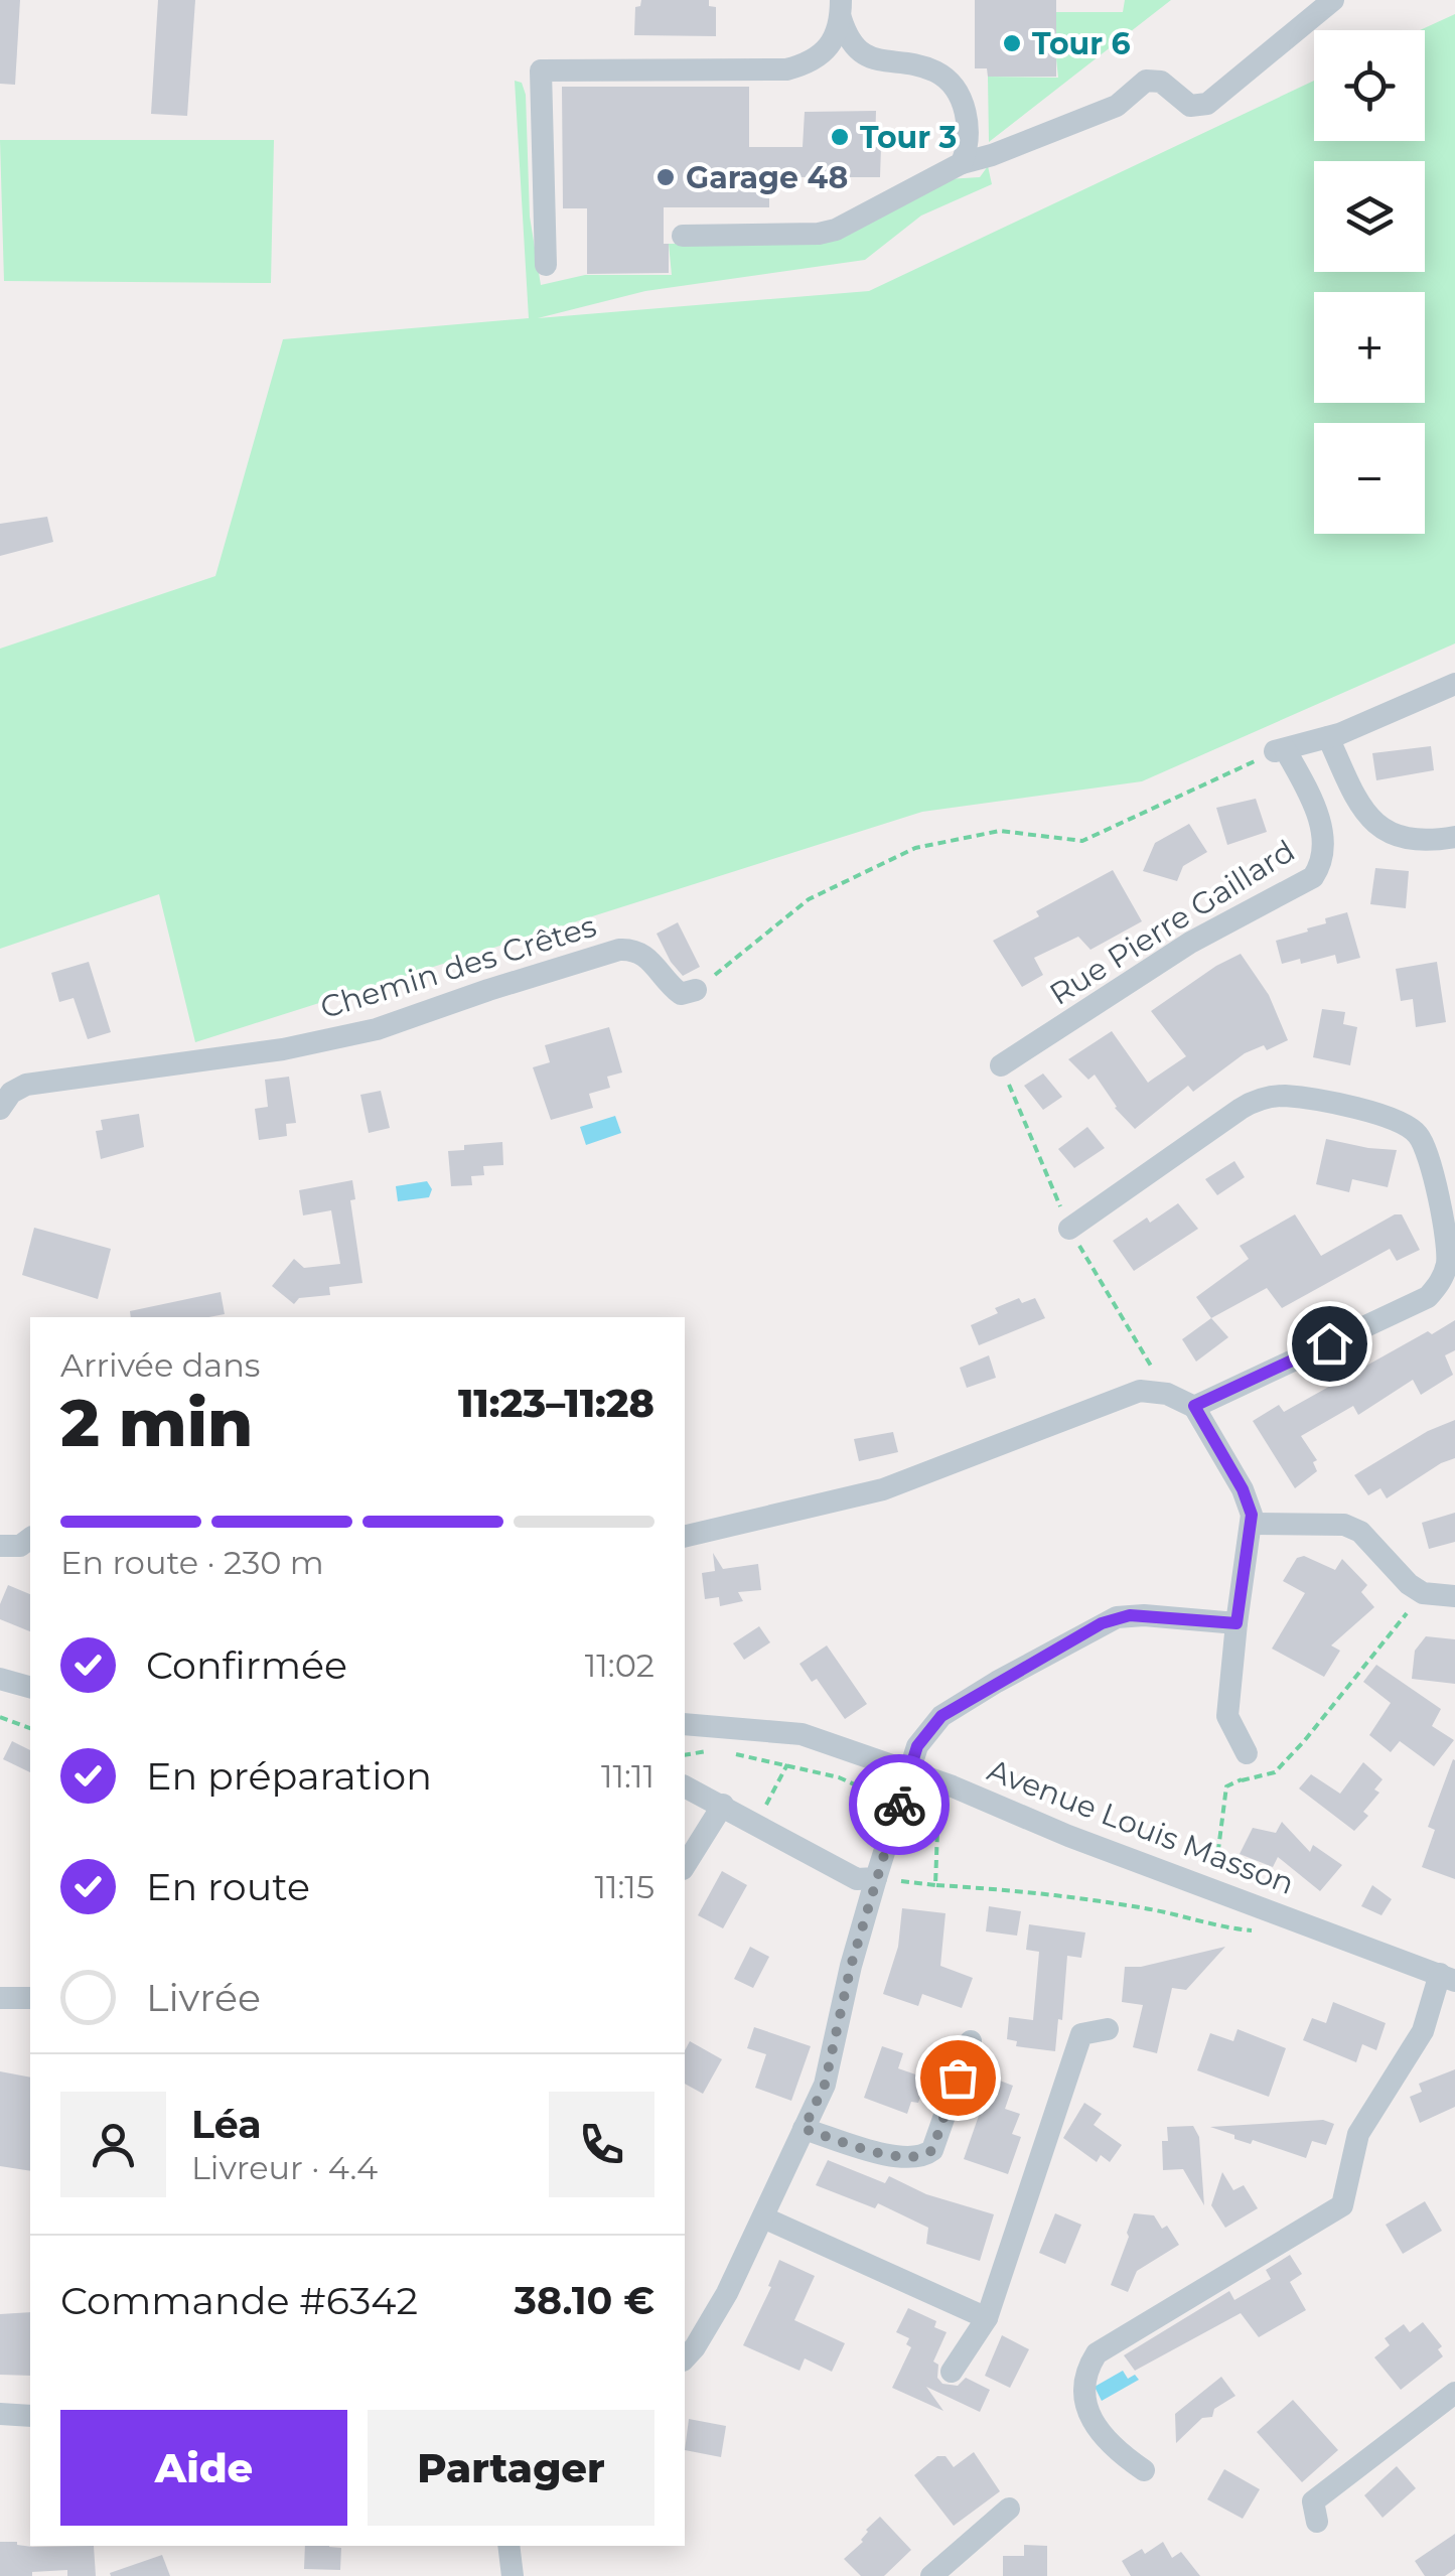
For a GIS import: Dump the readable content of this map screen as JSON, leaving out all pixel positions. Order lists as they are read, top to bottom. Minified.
{"streets":{"street":["Rue Pierre Gaillard","Chemin des Crêtes","Avenue Louis Masson"]},"places":["Tour 6","Tour 3","Garage 48"],"page":{"map_buttons":["+","−"],"heading":["2 min","Arrivée dans","11:23–11:28"],"panel":["Léa","Livreur · 4.4","Commande #6342","38.10 €"],"bar":"En route · 230 m","list":[["Confirmée","11:02"],["En préparation","11:11"],["En route","11:15"],"Livrée"],"buttons":["Aide","Partager"]}}
